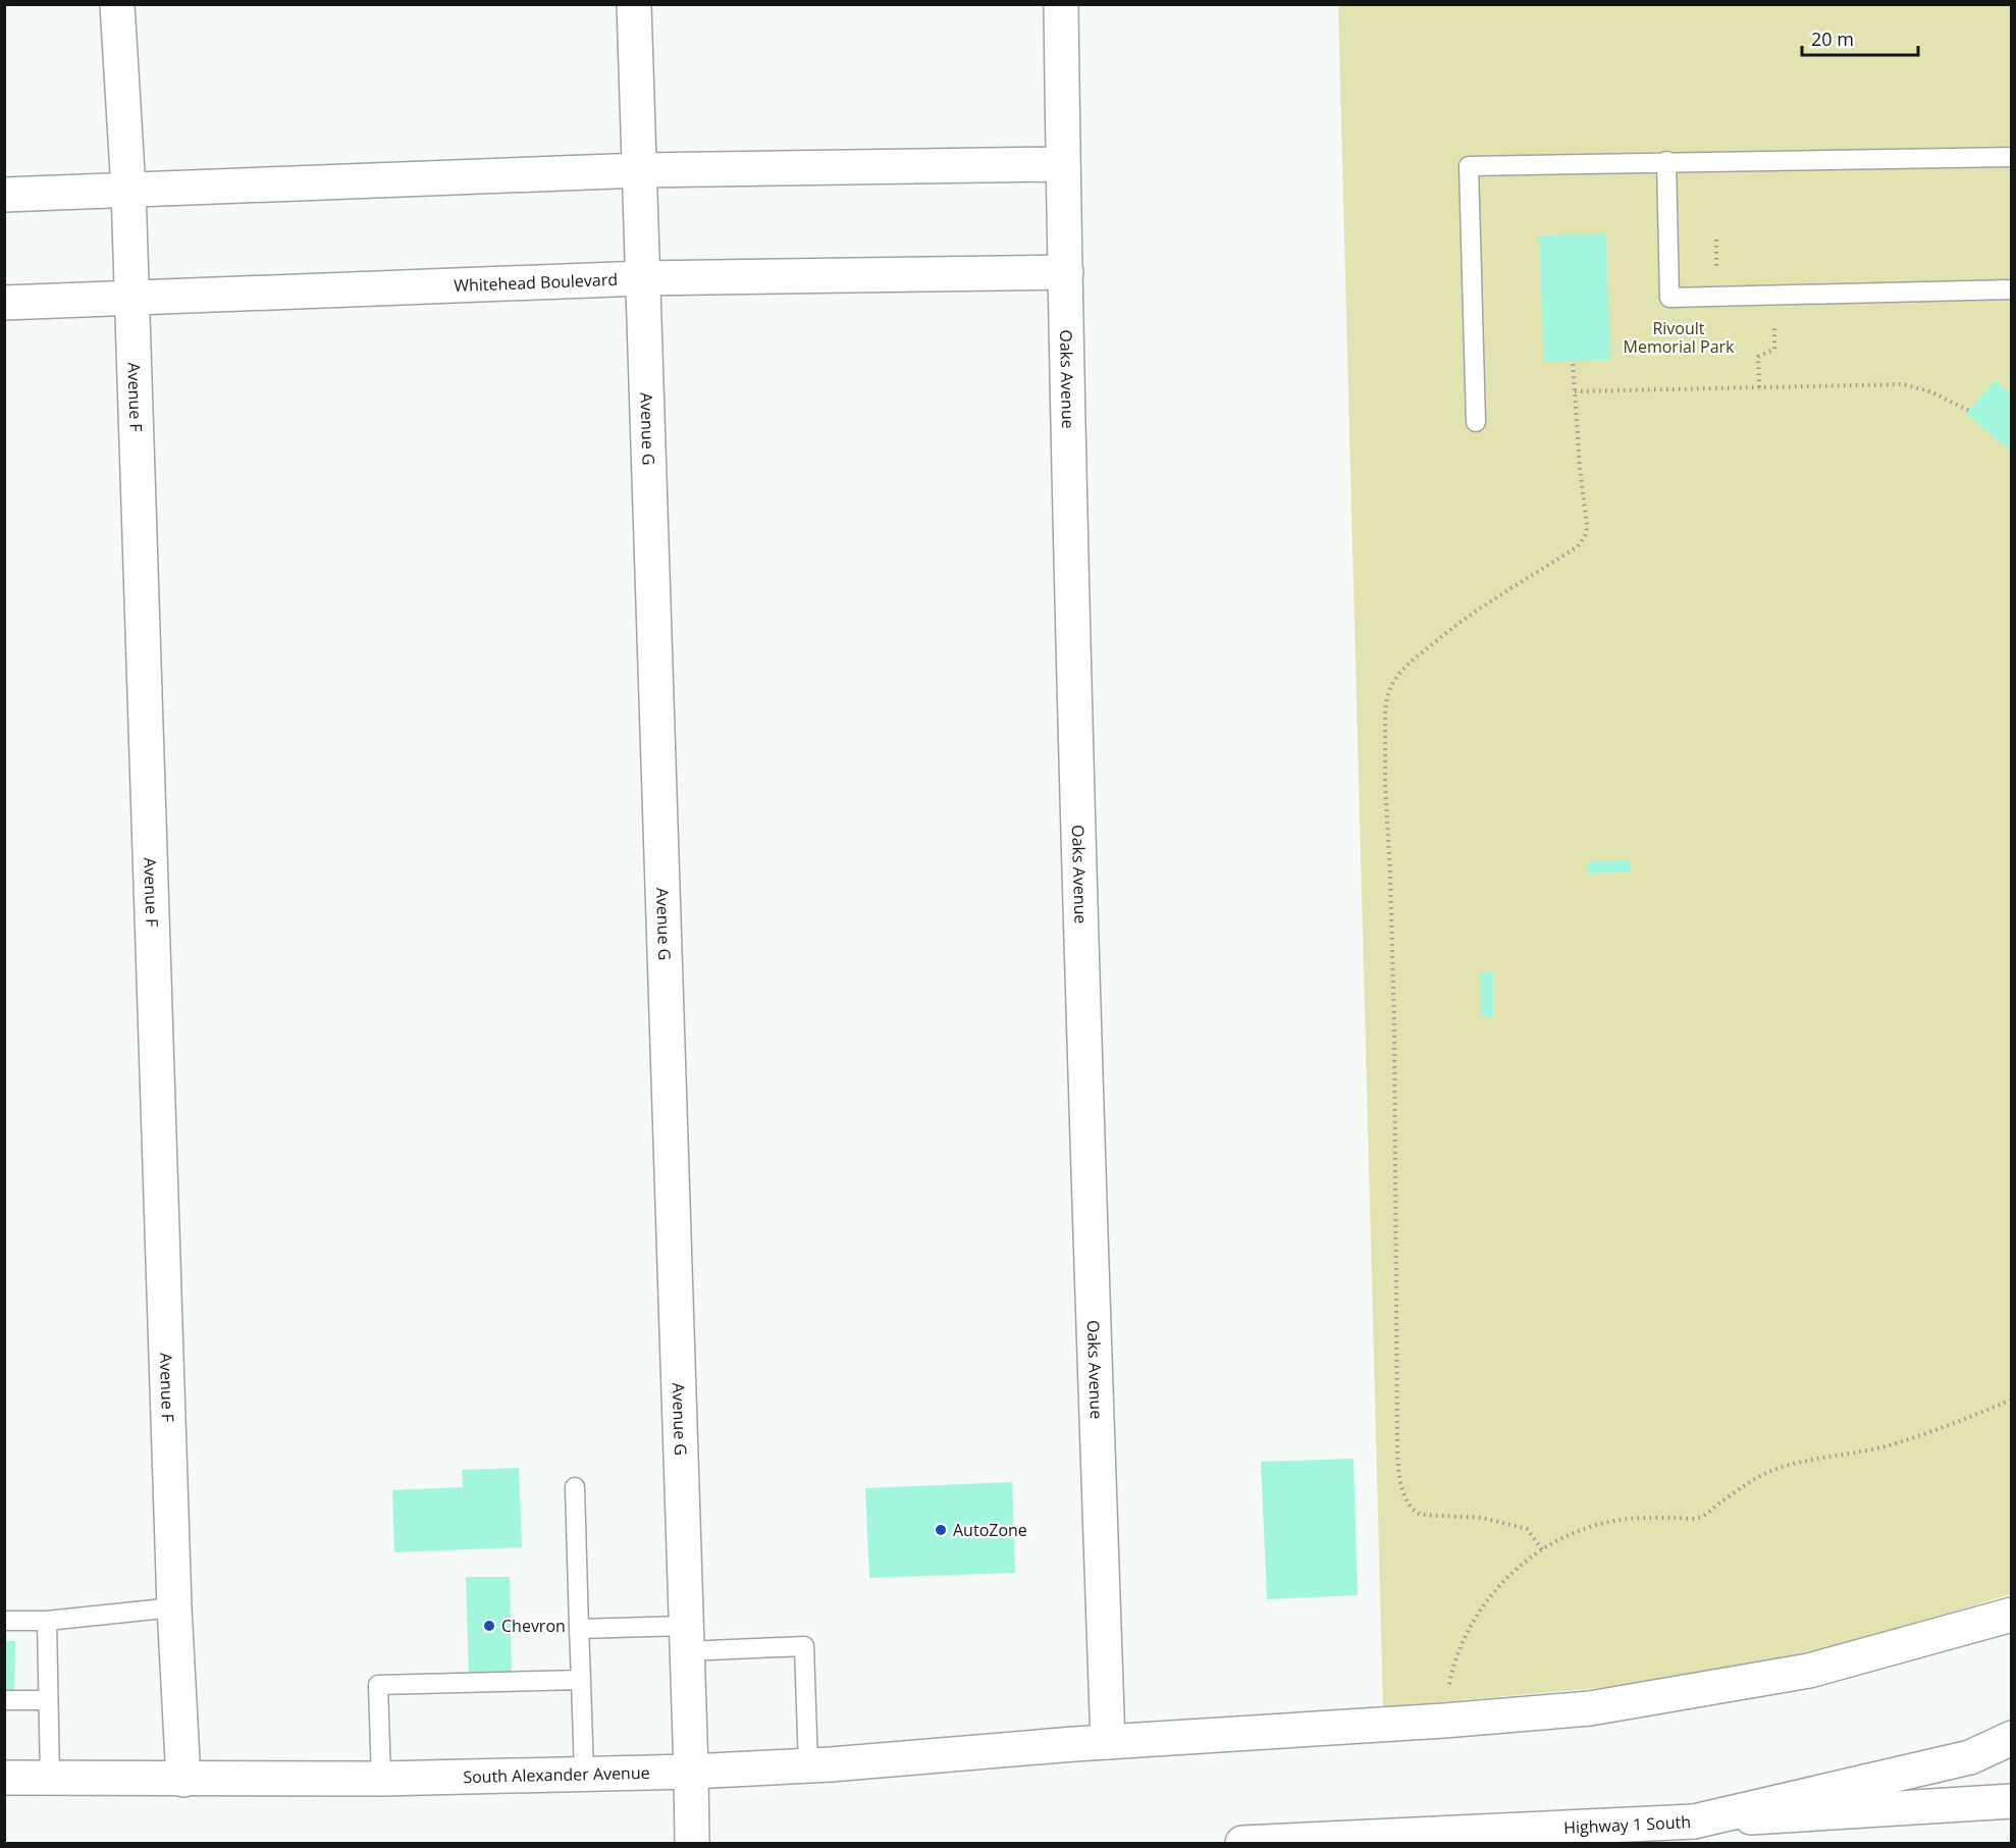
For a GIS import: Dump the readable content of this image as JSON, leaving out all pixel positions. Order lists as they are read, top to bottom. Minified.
{"streets":{"main road":["Whitehead Boulevard","Oaks Avenue","Avenue F","Avenue G","South Alexander Avenue","Highway 1 South"]},"crossings":[["Whitehead Boulevard","Oaks Avenue"],["Whitehead Boulevard","Avenue F"],["Whitehead Boulevard","Avenue G"],["Oaks Avenue","South Alexander Avenue"],["Avenue F","South Alexander Avenue"],["Avenue G","South Alexander Avenue"]],"parks":["Rivoult Memorial Park"],"places":["AutoZone","Chevron"],"scale_bar":"20 m"}
